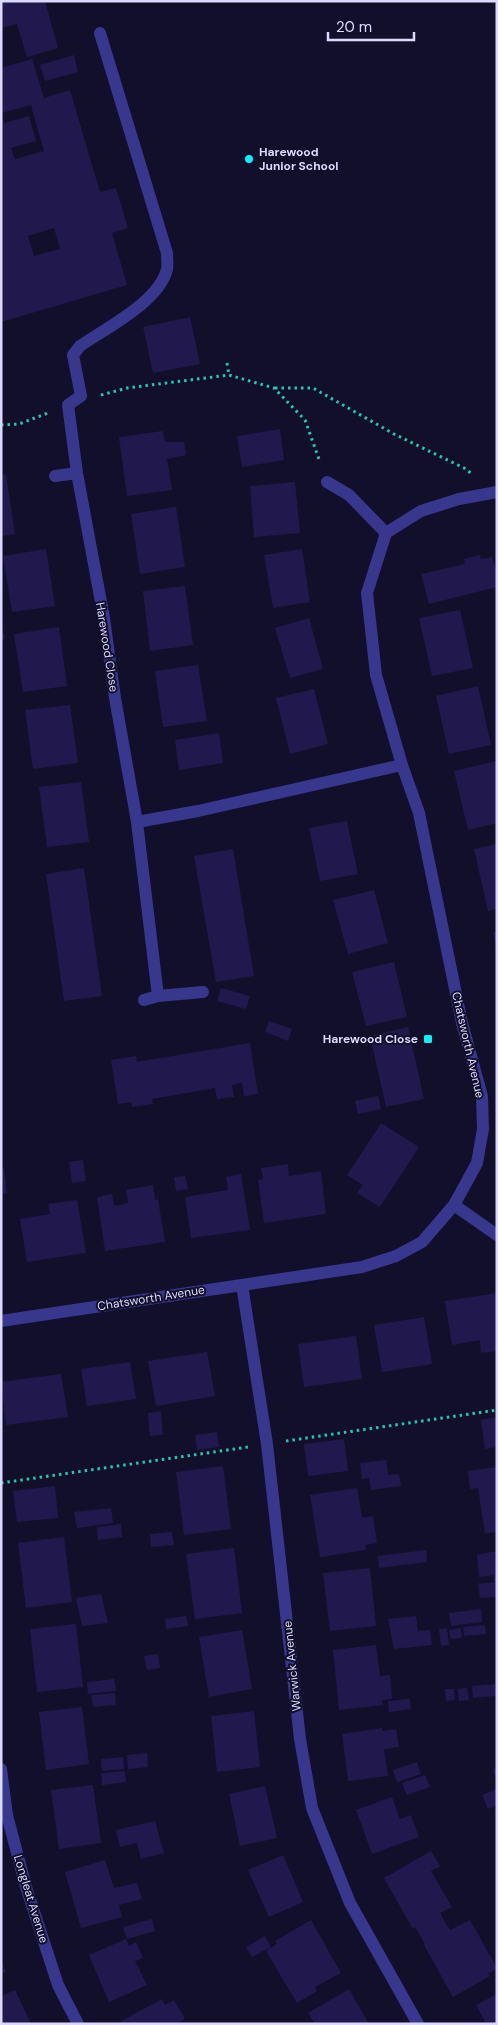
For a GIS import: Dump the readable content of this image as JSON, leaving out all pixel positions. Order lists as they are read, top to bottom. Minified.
{"streets":{"street":["Harewood Close","Chatsworth Avenue","Warwick Avenue","Longleat Avenue"]},"crossings":[["Chatsworth Avenue","Warwick Avenue"]],"places":{"other":["Harewood Junior School"],"transit":["Harewood Close"]},"scale_bar":"20 m"}
